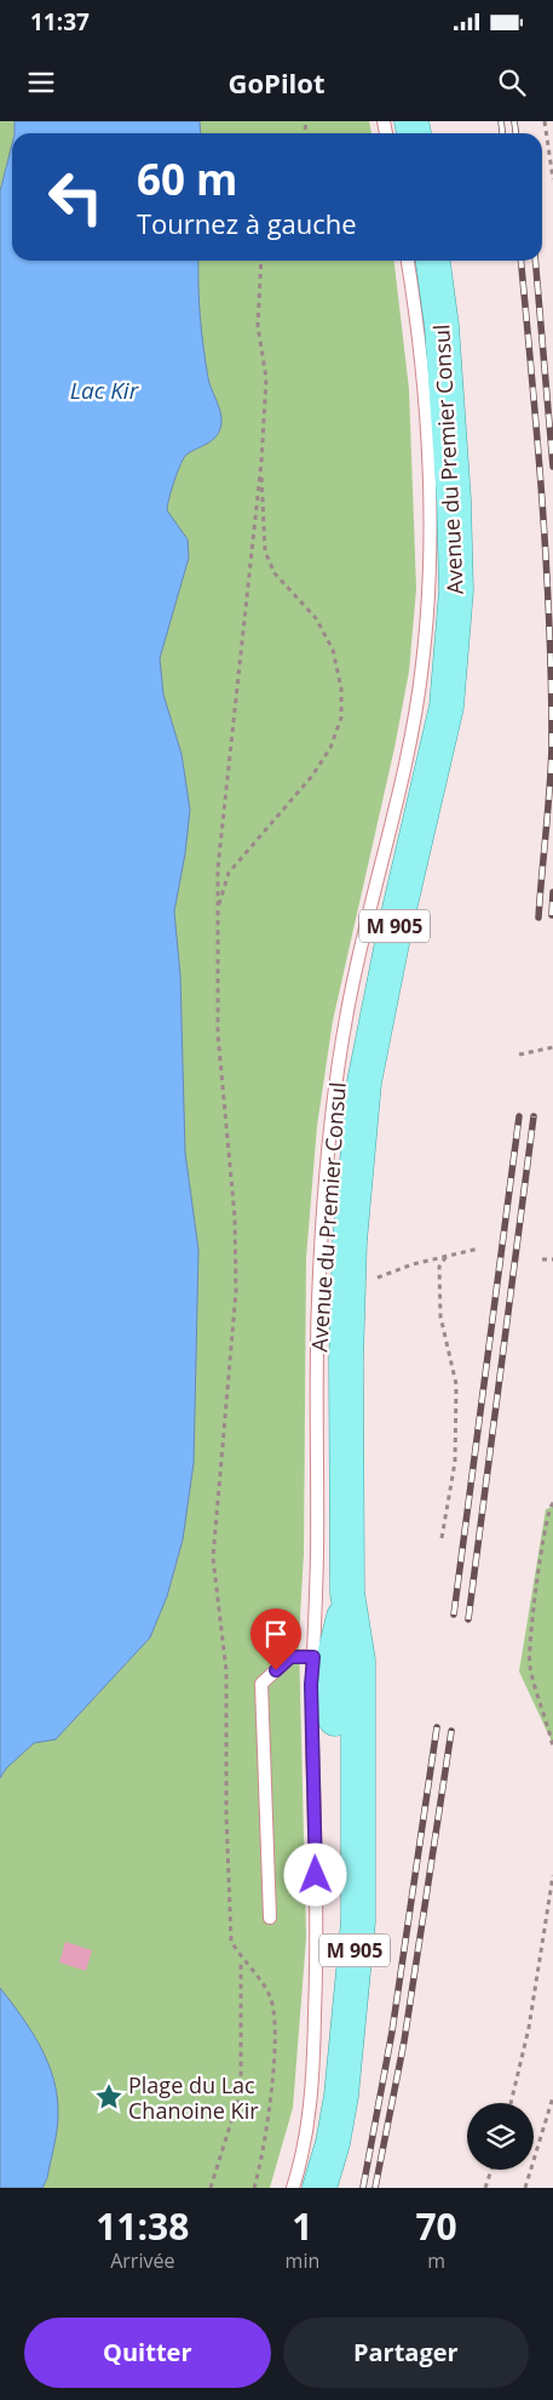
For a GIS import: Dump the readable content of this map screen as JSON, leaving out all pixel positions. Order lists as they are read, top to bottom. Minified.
{"streets":{"main road":["Avenue du Premier Consul","M 905"]},"water":["Lac Kir"],"places":{"place":["Plage du Lac Chanoine Kir"]},"page":{"status":"11:37","header":"GoPilot","turn":["60 m","Tournez à gauche"],"eta":["11:38","Arrivée","1","min","70","m"],"buttons":["Quitter","Partager"]}}
